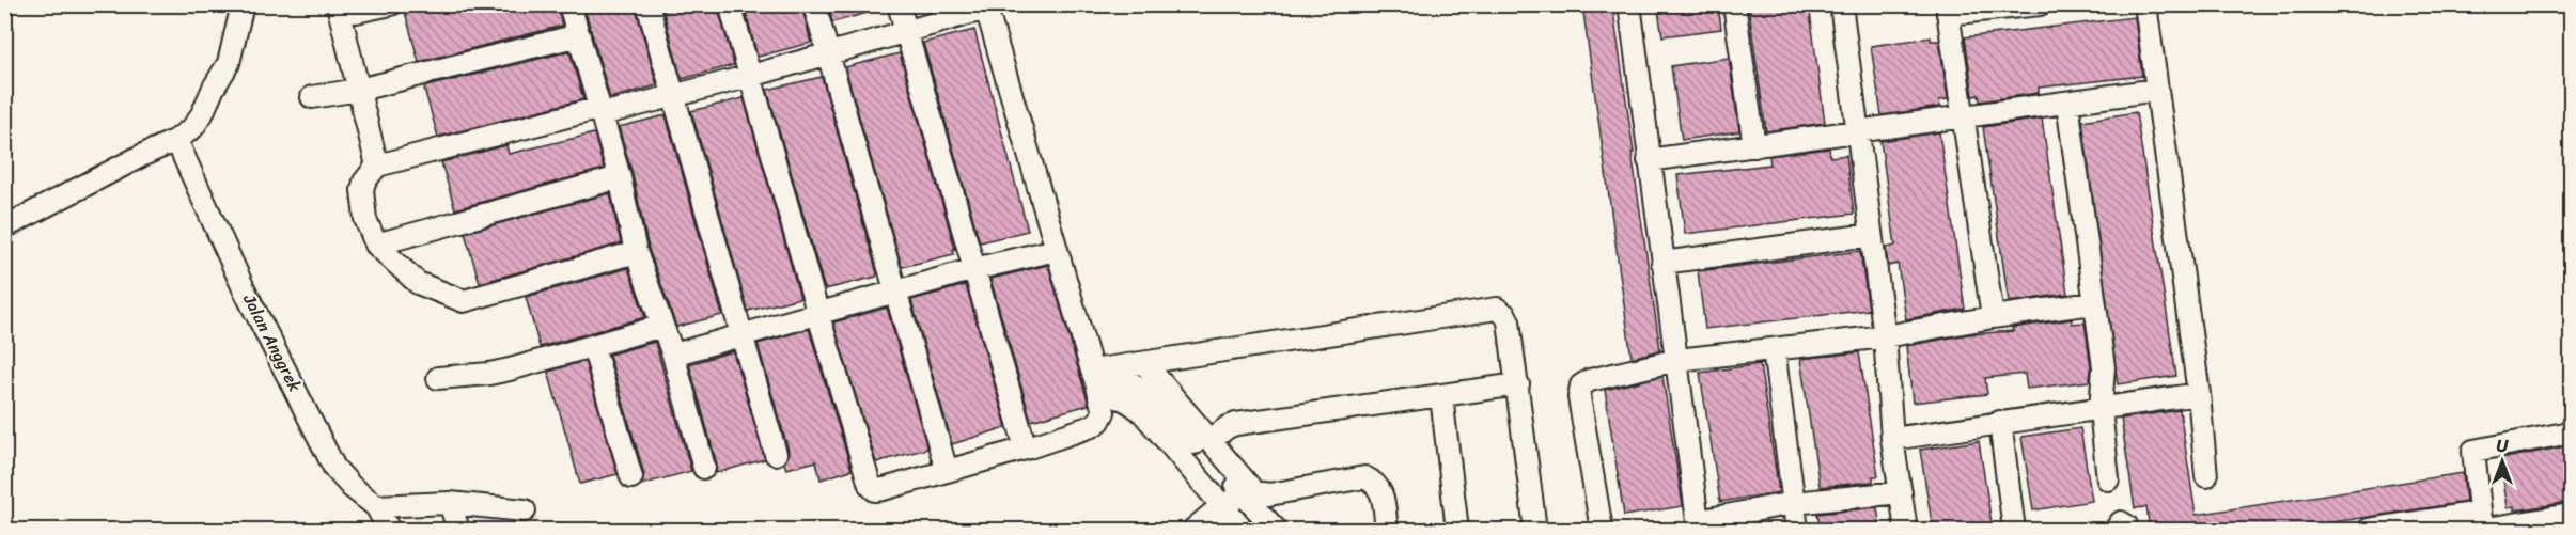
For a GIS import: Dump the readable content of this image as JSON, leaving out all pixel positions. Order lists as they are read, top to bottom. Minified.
{"streets":{"street":["Jalan Anggrek"]},"north":"top"}
